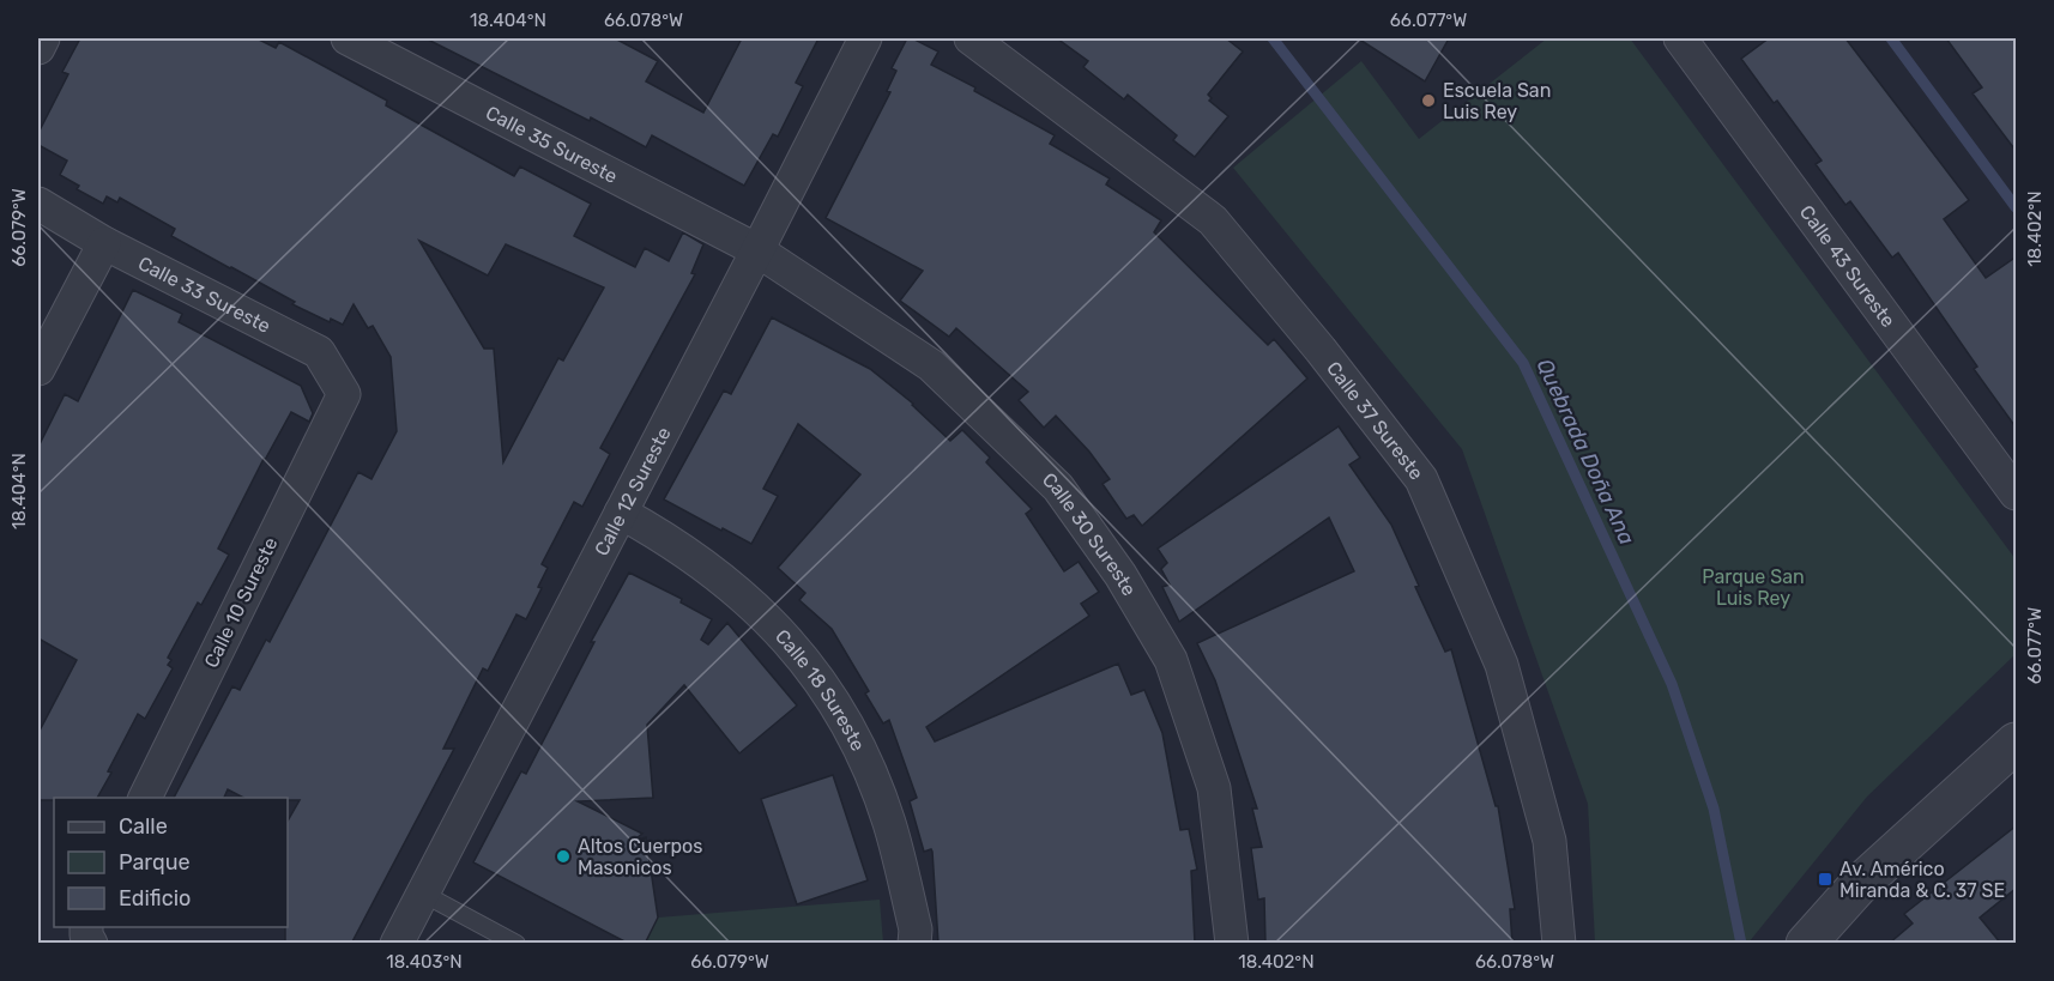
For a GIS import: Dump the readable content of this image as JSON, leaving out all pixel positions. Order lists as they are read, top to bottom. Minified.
{"streets":{"street":["Calle 35 Sureste","Calle 43 Sureste","Calle 33 Sureste","Calle 37 Sureste","Calle 12 Sureste","Calle 30 Sureste","Calle 10 Sureste","Calle 18 Sureste"]},"crossings":[["Calle 35 Sureste","Calle 12 Sureste"],["Calle 35 Sureste","Calle 30 Sureste"],["Calle 33 Sureste","Calle 10 Sureste"],["Calle 12 Sureste","Calle 30 Sureste"],["Calle 12 Sureste","Calle 18 Sureste"]],"water":["Quebrada Doña Ana"],"parks":["Parque San Luis Rey"],"places":{"other":["Escuela San Luis Rey","Altos Cuerpos Masonicos"],"transit":["Av. Américo Miranda & C. 37 SE"]},"legend":["Calle","Parque","Edificio"],"coordinates":["18.404°N","66.078°W","66.077°W","66.079°W","18.402°N","18.403°N"]}
